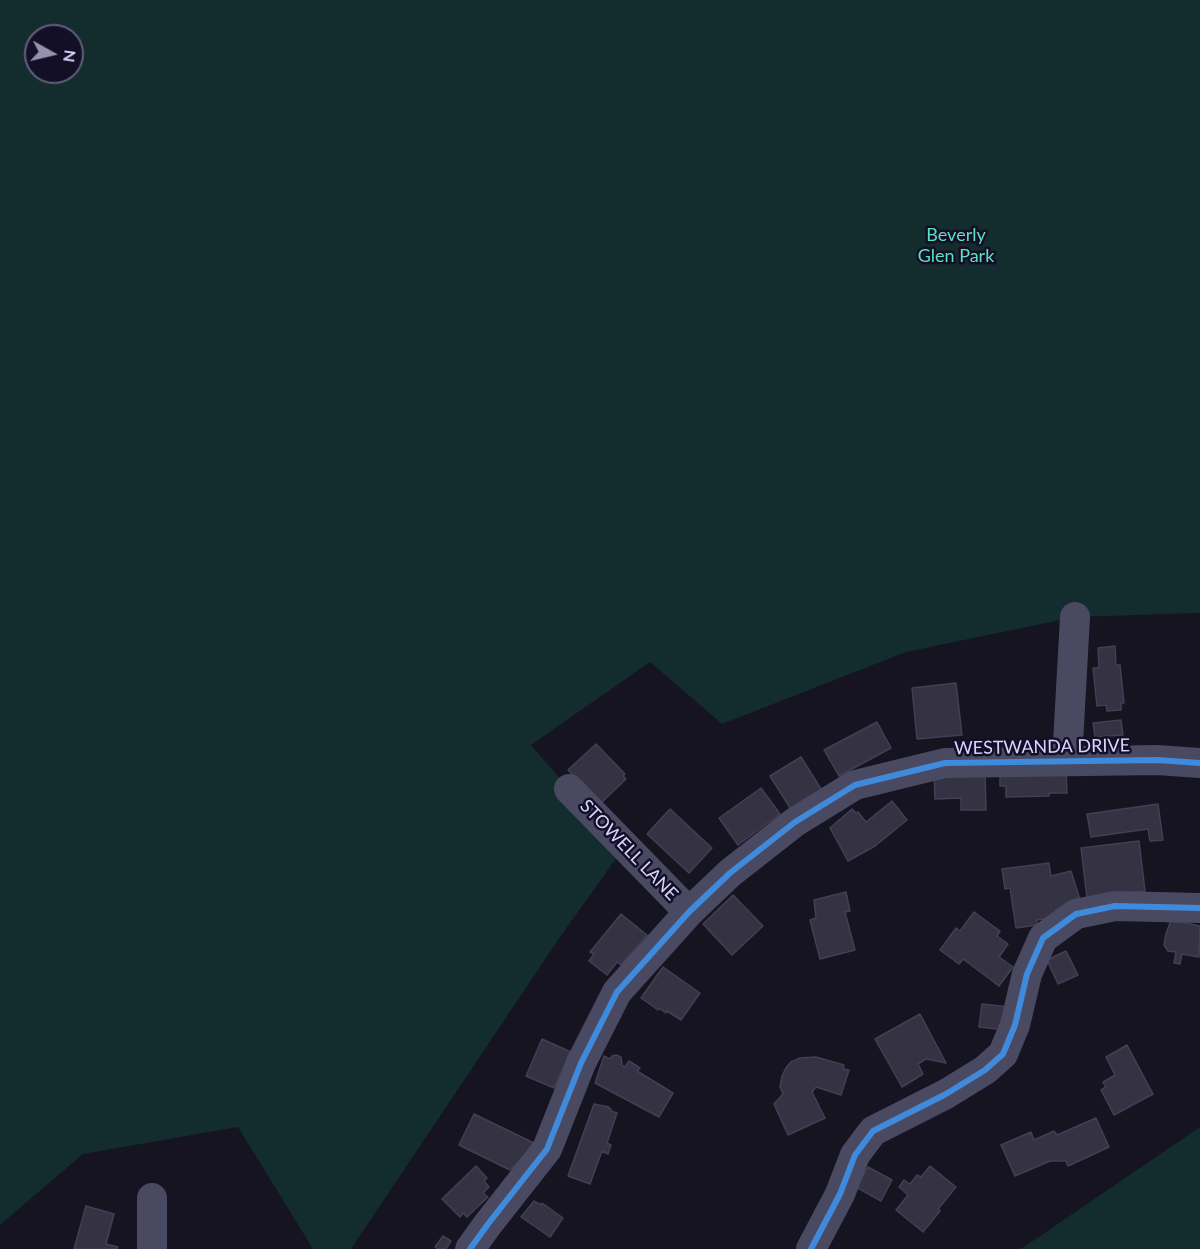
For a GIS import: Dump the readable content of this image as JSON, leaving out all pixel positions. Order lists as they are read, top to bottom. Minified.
{"streets":{"street":["WESTWANDA DRIVE","STOWELL LANE"]},"crossings":[["WESTWANDA DRIVE","STOWELL LANE"]],"parks":["Beverly Glen Park"],"north":"right"}
